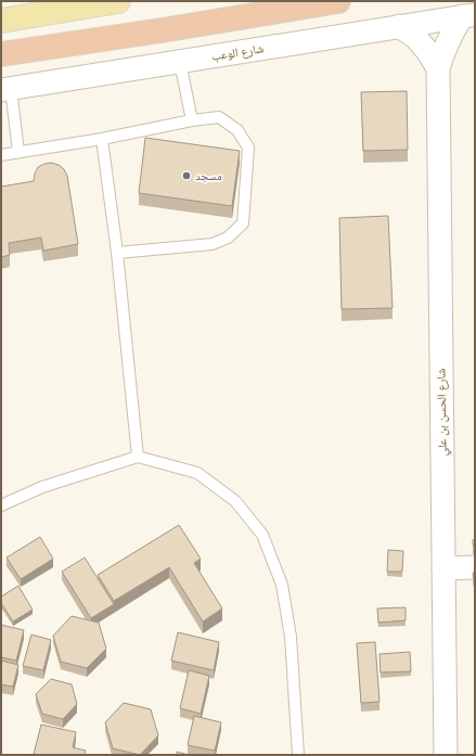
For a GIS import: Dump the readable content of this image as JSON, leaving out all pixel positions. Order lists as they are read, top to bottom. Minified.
{"streets":{"street":["شارع الوعب","شارع الحسن بن علي"]},"crossings":[["شارع الوعب","شارع الحسن بن علي"]],"places":["مسجد"]}
